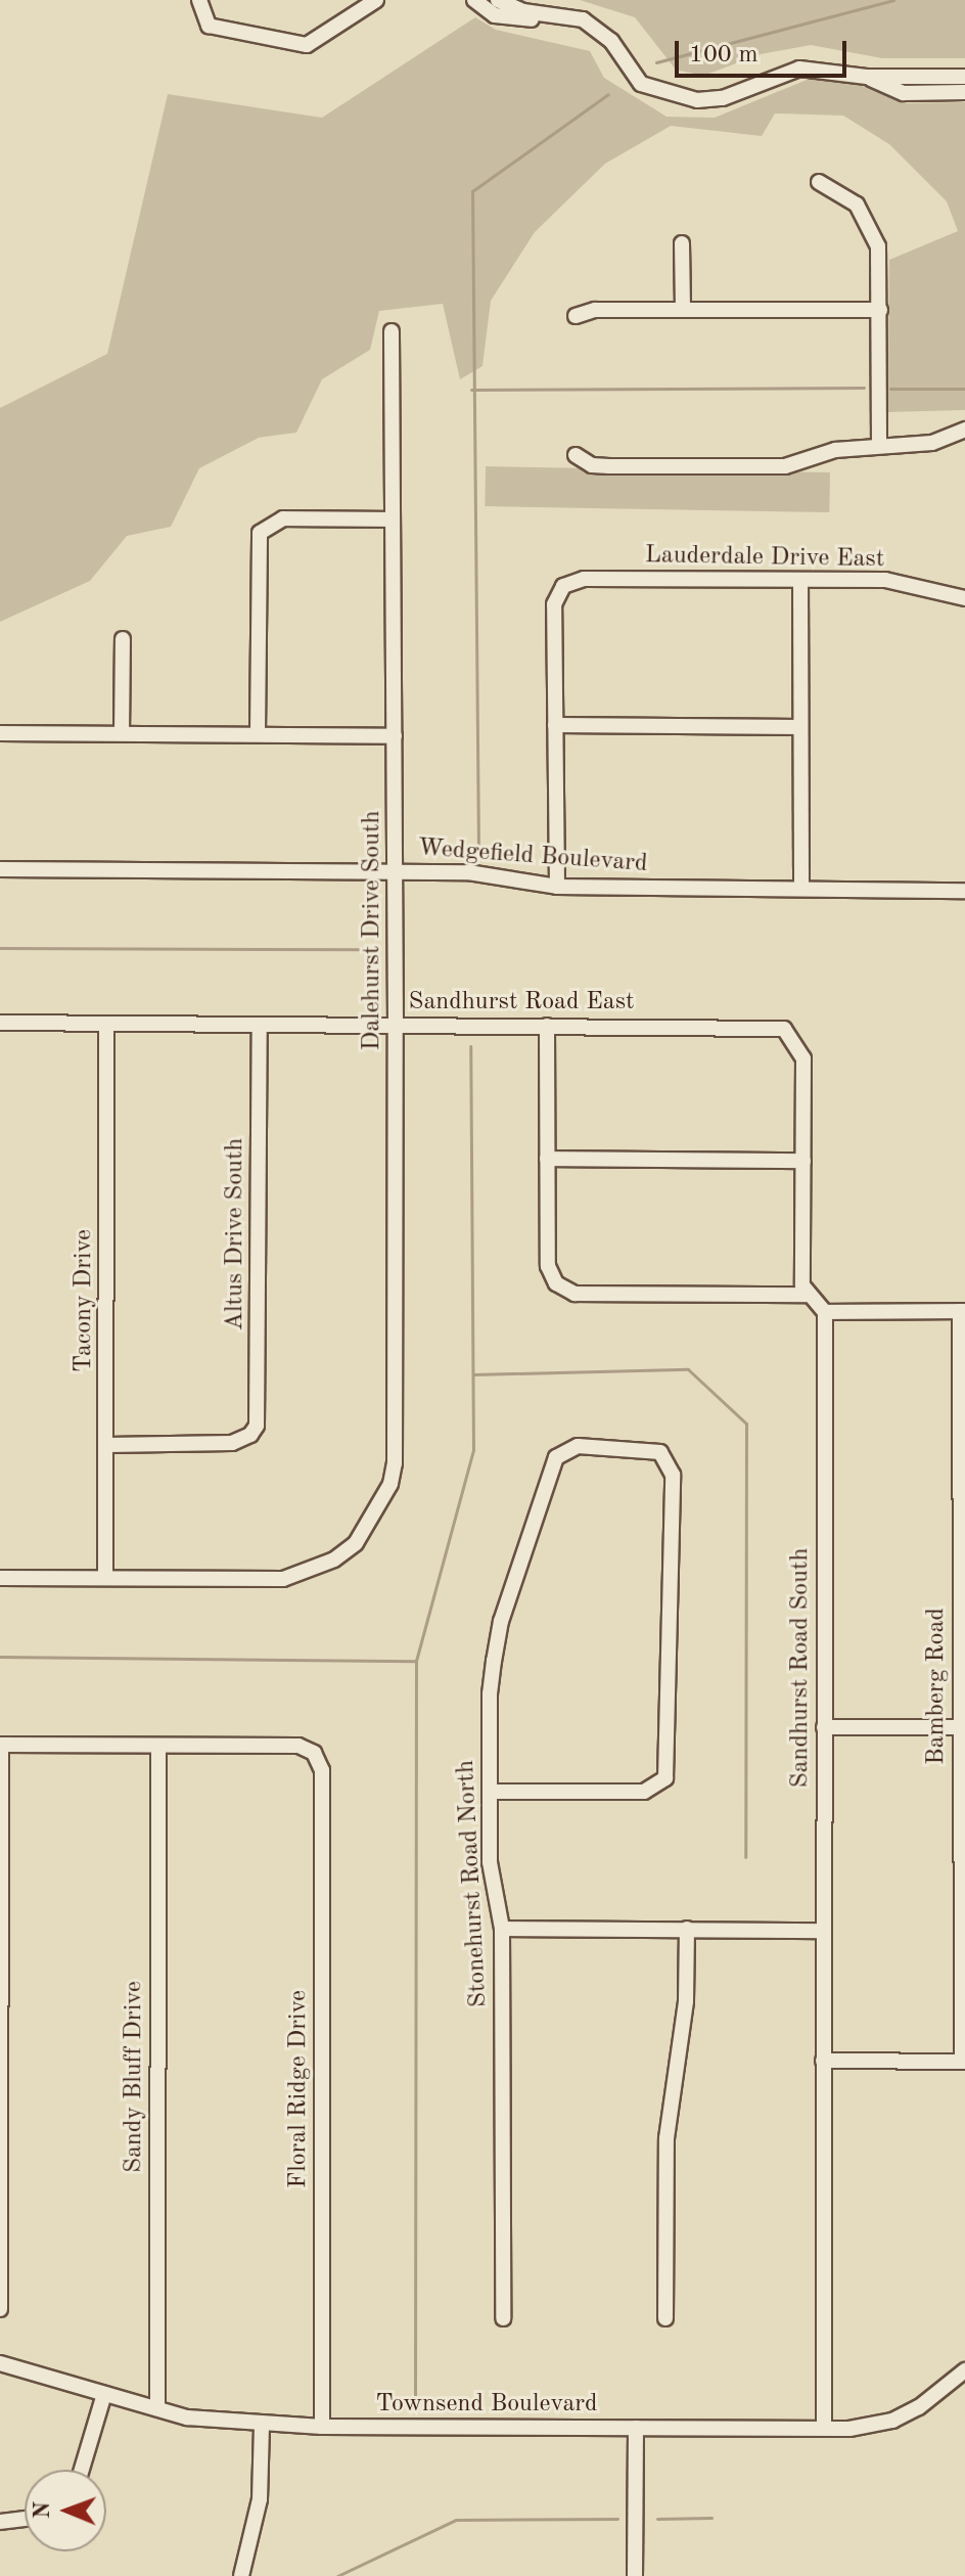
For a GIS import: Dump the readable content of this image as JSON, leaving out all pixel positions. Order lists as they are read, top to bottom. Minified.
{"streets":{"street":["Lauderdale Drive East","Wedgefield Boulevard","Dalehurst Drive South","Sandhurst Road East","Altus Drive South","Tacony Drive","Sandhurst Road South","Bamberg Road","Stonehurst Road North","Sandy Bluff Drive","Floral Ridge Drive","Townsend Boulevard"]},"crossings":[["Wedgefield Boulevard","Dalehurst Drive South"],["Dalehurst Drive South","Sandhurst Road East"],["Dalehurst Drive South","Tacony Drive"],["Sandhurst Road East","Altus Drive South"],["Sandhurst Road East","Tacony Drive"],["Altus Drive South","Tacony Drive"],["Sandhurst Road South","Townsend Boulevard"],["Sandy Bluff Drive","Floral Ridge Drive"],["Sandy Bluff Drive","Townsend Boulevard"],["Floral Ridge Drive","Townsend Boulevard"]],"scale_bar":"100 m","north":"left"}
